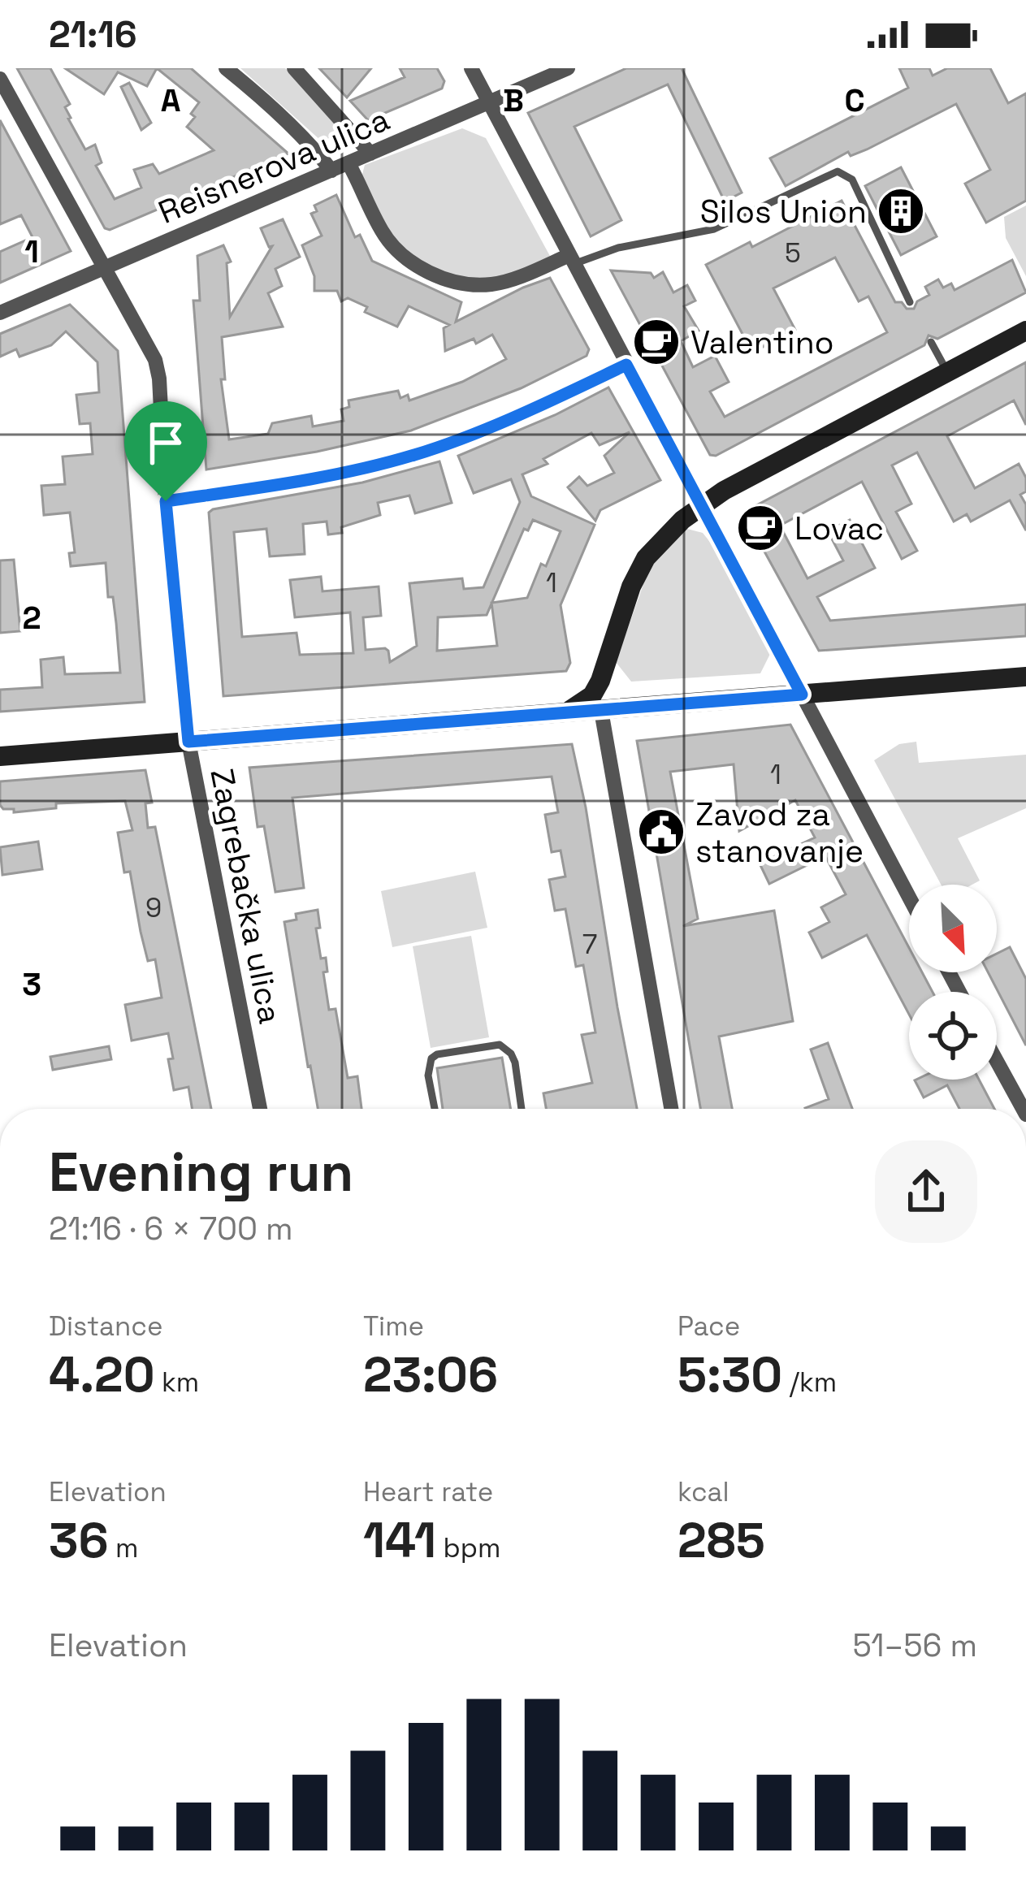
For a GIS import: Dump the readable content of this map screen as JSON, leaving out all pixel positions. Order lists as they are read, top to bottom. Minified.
{"streets":{"street":["Reisnerova ulica","Zagrebačka ulica"]},"crossings":[["Reisnerova ulica","Zagrebačka ulica"]],"places":{"building":["Silos Union"],"cafe":["Valentino","Lovac"],"public building":["Zavod za stanovanje"]},"house_numbers":["5","1","1","9","7"],"north":"bottom right","page":{"status":"21:16","heading":["Evening run","21:16 · 6 × 700 m"],"stats":[["Distance","4.20 km"],["Time","23:06"],["Pace","5:30 /km"],["Elevation","36 m"],["Heart rate","141 bpm"],["kcal","285"]],"chart":["Elevation","51–56 m"]},"grid":{"columns":["A","B","C"],"rows":["1","2","3"]}}
